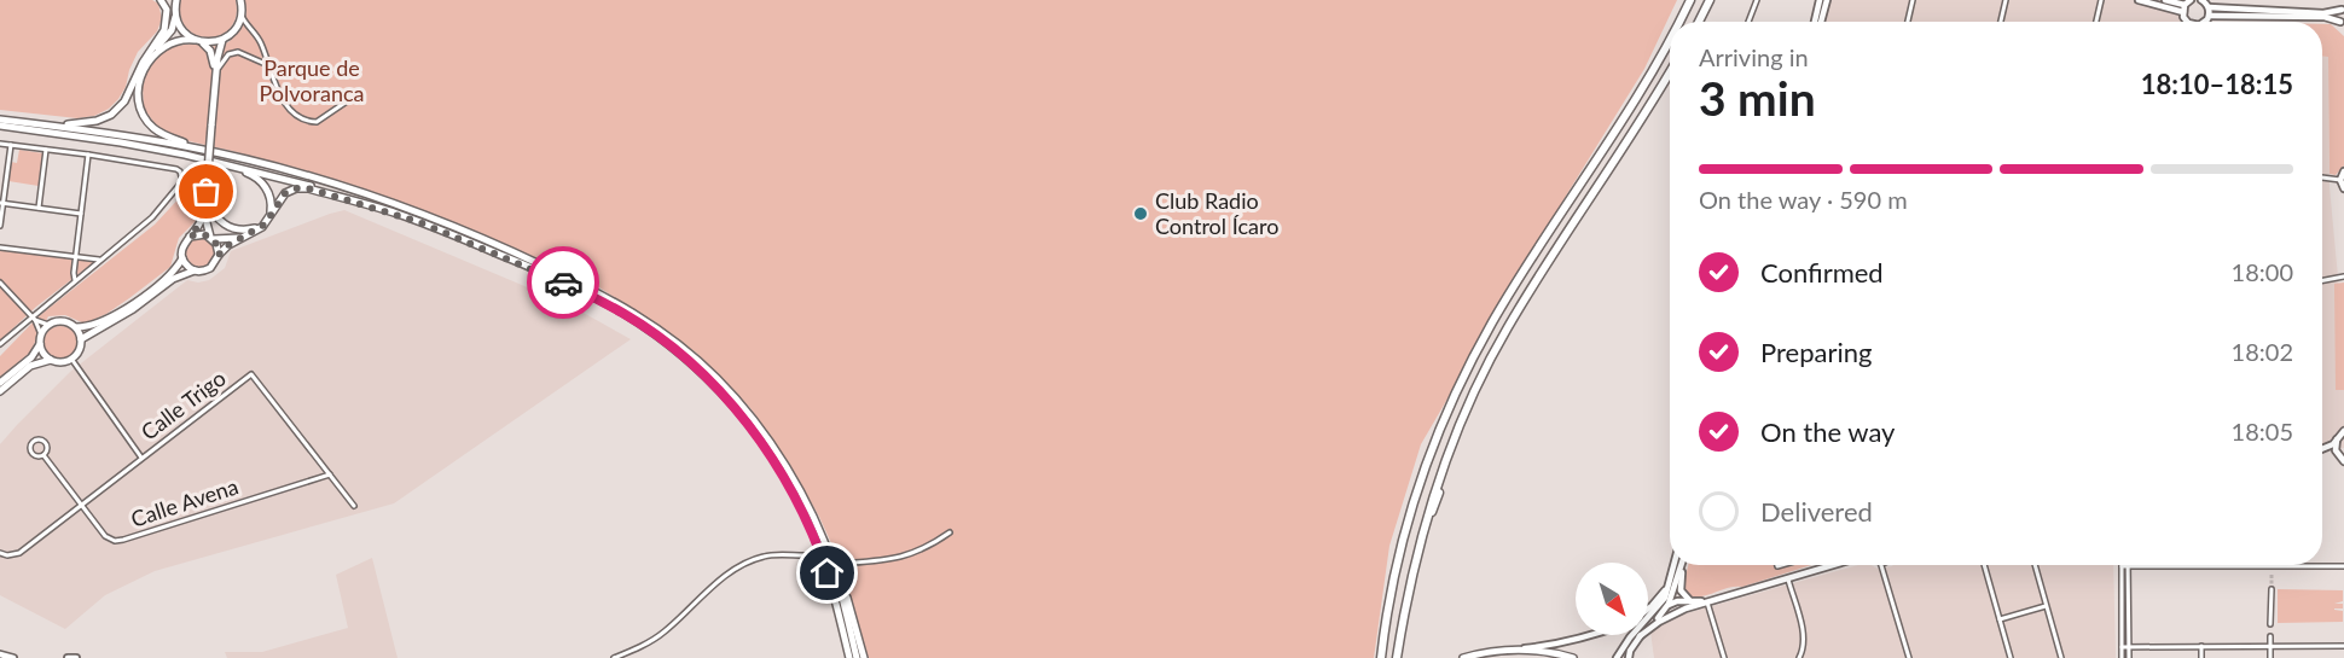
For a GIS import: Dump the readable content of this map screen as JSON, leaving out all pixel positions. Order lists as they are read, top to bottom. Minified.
{"streets":{"street":["Calle Trigo","Calle Avena"]},"crossings":[["Calle Trigo","Calle Avena"]],"parks":["Parque de Polvoranca"],"places":["Club Radio Control Ícaro"],"north":"bottom right","page":{"heading":["3 min","Arriving in","18:10–18:15"],"bar":"On the way · 590 m","list":[["Confirmed","18:00"],["Preparing","18:02"],["On the way","18:05"],"Delivered"]}}
